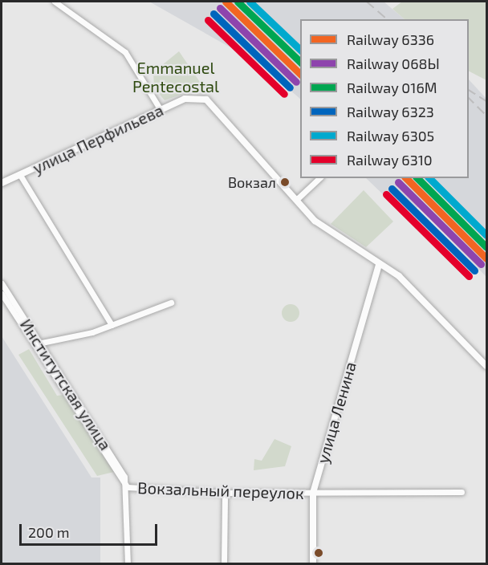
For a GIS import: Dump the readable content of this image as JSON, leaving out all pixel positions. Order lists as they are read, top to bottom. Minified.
{"streets":{"main road":["улица Перфильева","улица Ленина"],"street":["Институтская улица","Вокзальный переулок"]},"crossings":[["Институтская улица","Вокзальный переулок"],["улица Ленина","Вокзальный переулок"]],"parks":["Emmanuel Pentecostal"],"places":["Вокзал"],"lines":["rail line 6336","rail line 016М","rail line 6305","rail line 068Ы","rail line 6323","rail line 6310"],"legend":["Railway 6336","Railway 068Ы","Railway 016М","Railway 6323","Railway 6305","Railway 6310"],"scale_bar":"200 m"}
